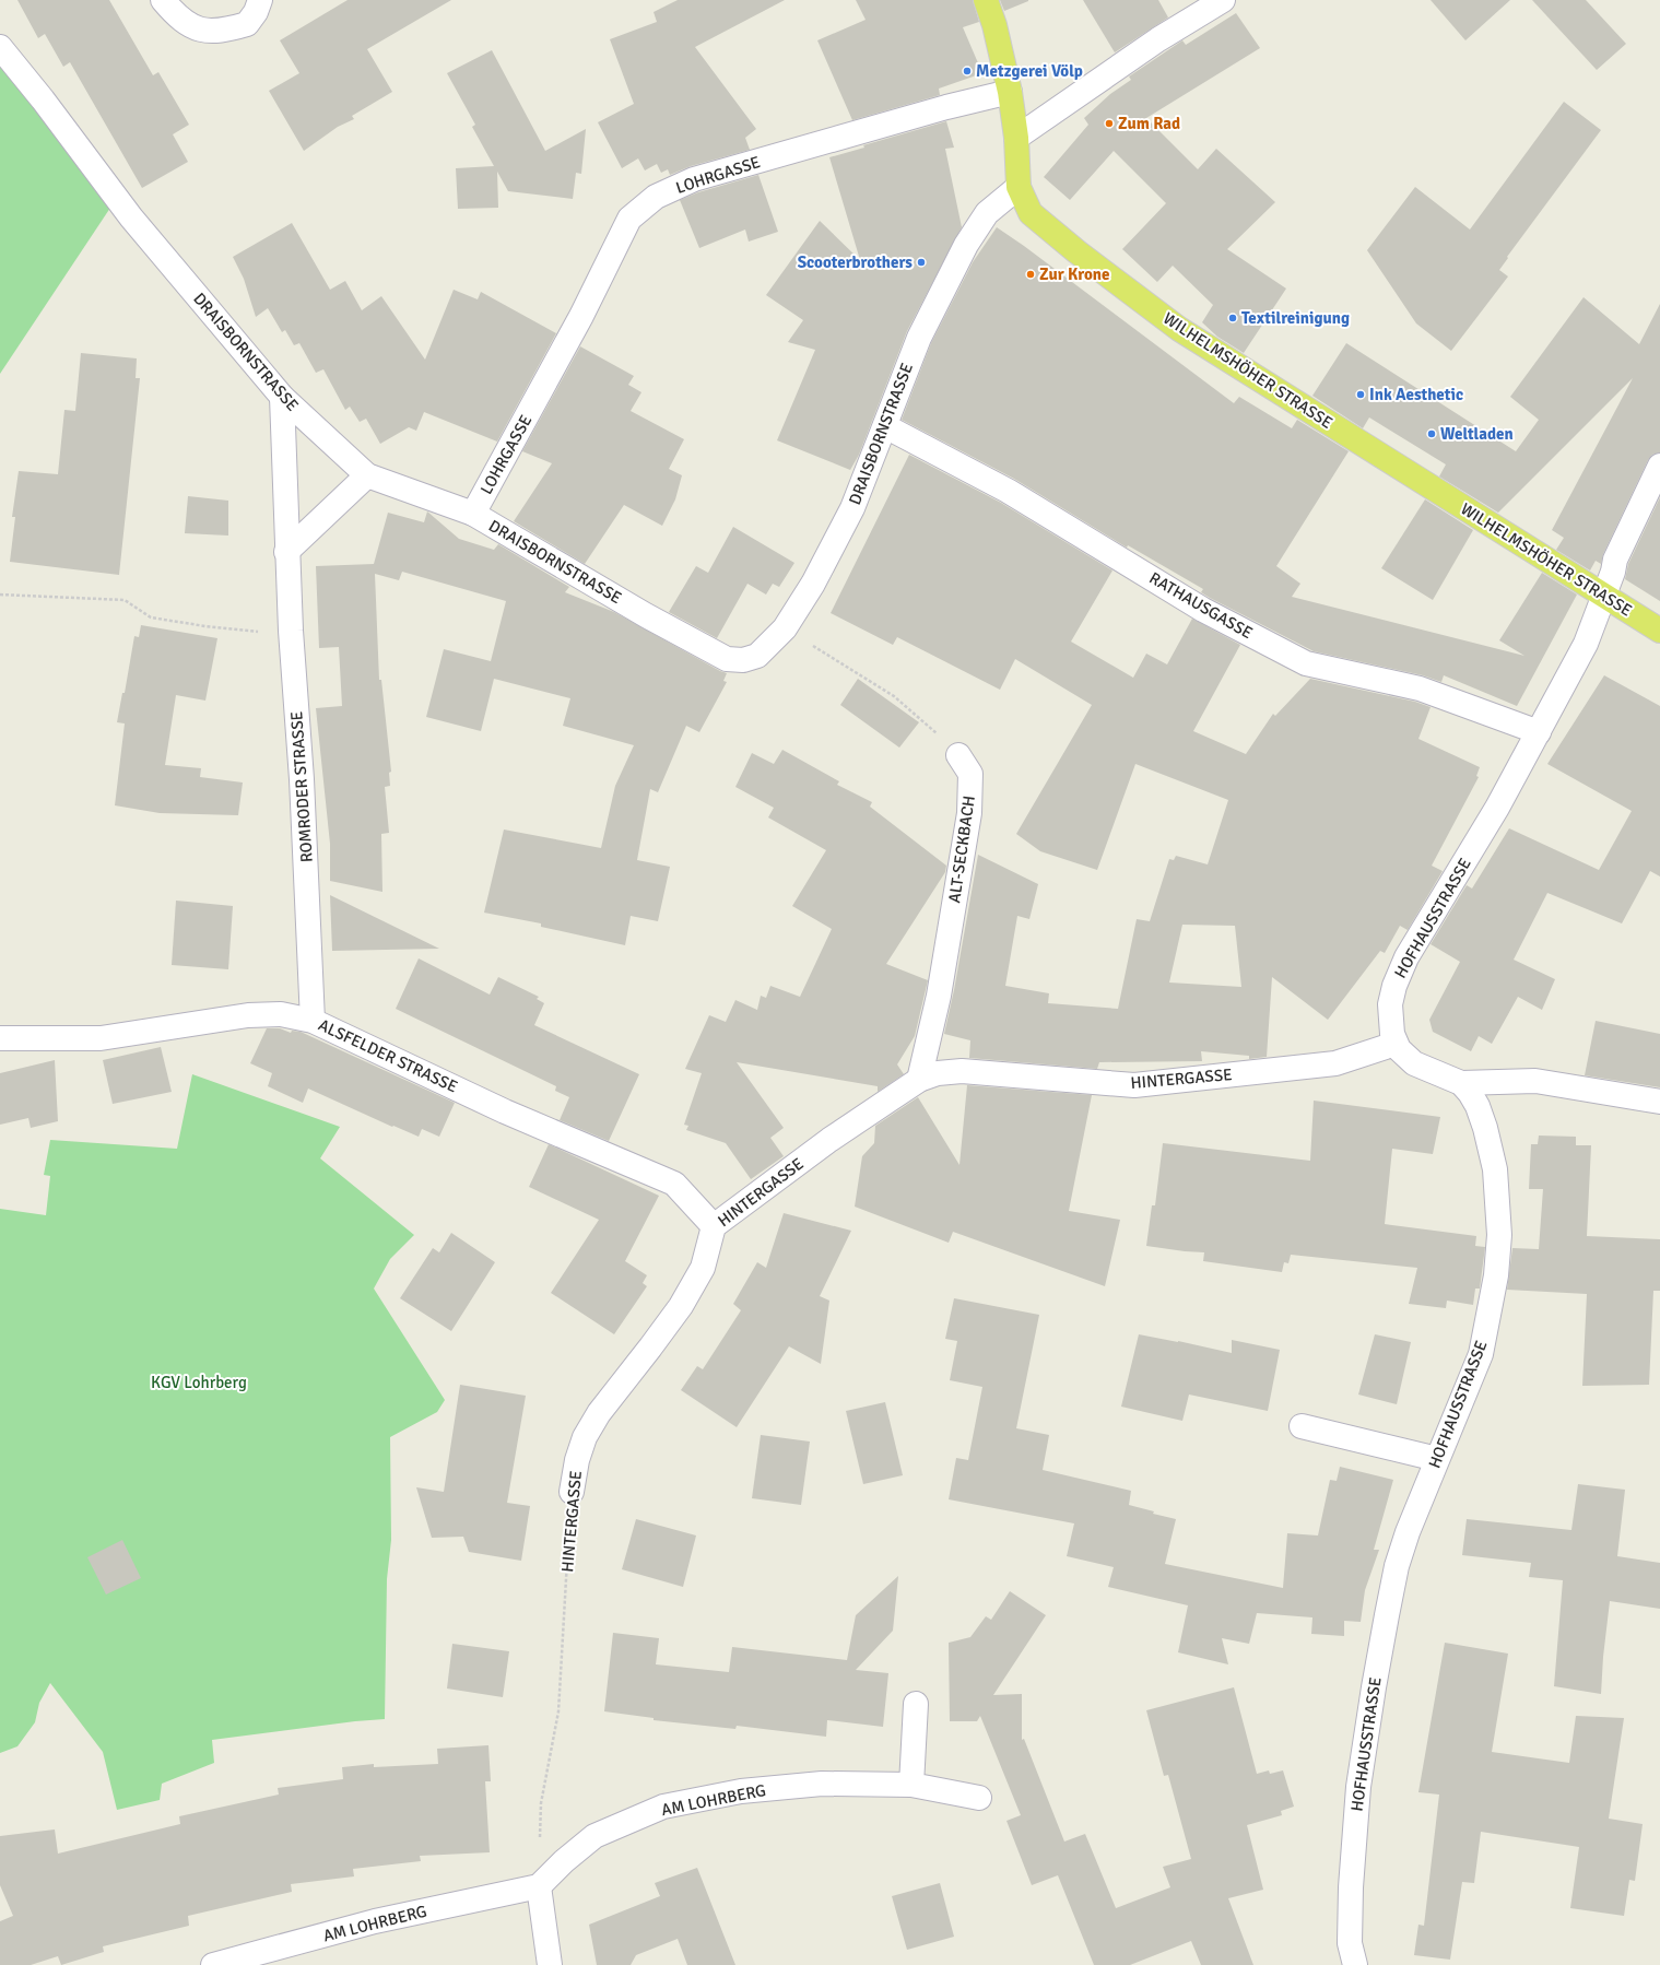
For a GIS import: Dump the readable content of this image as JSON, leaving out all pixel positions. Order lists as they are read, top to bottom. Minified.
{"streets":{"main road":["WILHELMSHÖHER STRASSE"],"street":["LOHRGASSE","DRAISBORNSTRASSE","RATHAUSGASSE","ROMRODER STRASSE","ALT-SECKBACH","HOFHAUSSTRASSE","ALSFELDER STRASSE","HINTERGASSE","AM LOHRBERG"]},"crossings":[["LOHRGASSE","DRAISBORNSTRASSE"],["LOHRGASSE","WILHELMSHÖHER STRASSE"],["DRAISBORNSTRASSE","WILHELMSHÖHER STRASSE"],["DRAISBORNSTRASSE","RATHAUSGASSE"],["DRAISBORNSTRASSE","ROMRODER STRASSE"],["WILHELMSHÖHER STRASSE","HOFHAUSSTRASSE"],["RATHAUSGASSE","HOFHAUSSTRASSE"],["ROMRODER STRASSE","ALSFELDER STRASSE"],["ALT-SECKBACH","HINTERGASSE"],["HOFHAUSSTRASSE","HINTERGASSE"],["ALSFELDER STRASSE","HINTERGASSE"]],"parks":["KGV Lohrberg"],"places":["Metzgerei Völp","Zum Rad","Scooterbrothers","Zur Krone","Textilreinigung","Ink Aesthetic","Weltladen"]}
